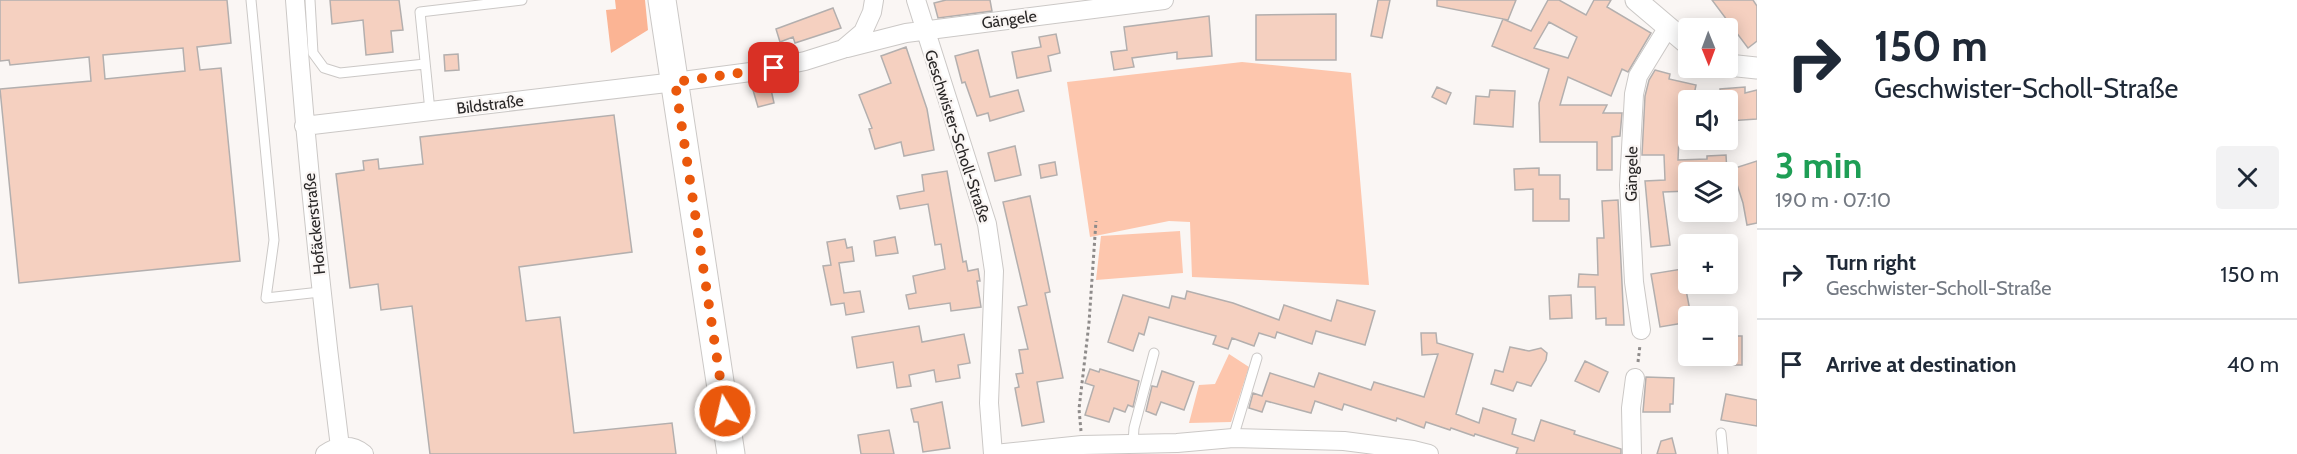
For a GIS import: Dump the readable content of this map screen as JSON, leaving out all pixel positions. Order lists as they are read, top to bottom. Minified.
{"streets":{"street":["Gängele","Bildstraße","Geschwister-Scholl-Straße","Hofäckerstraße"]},"crossings":[["Gängele","Geschwister-Scholl-Straße"],["Bildstraße","Hofäckerstraße"]],"north":"bottom","page":{"turn":["150 m","Geschwister-Scholl-Straße"],"map_buttons":["+","−"],"heading":["3 min","190 m · 07:10"],"list":[{"name":"Turn right","note":"Geschwister-Scholl-Straße","value":"150 m"},{"name":"Arrive at destination","value":"40 m"}]}}
